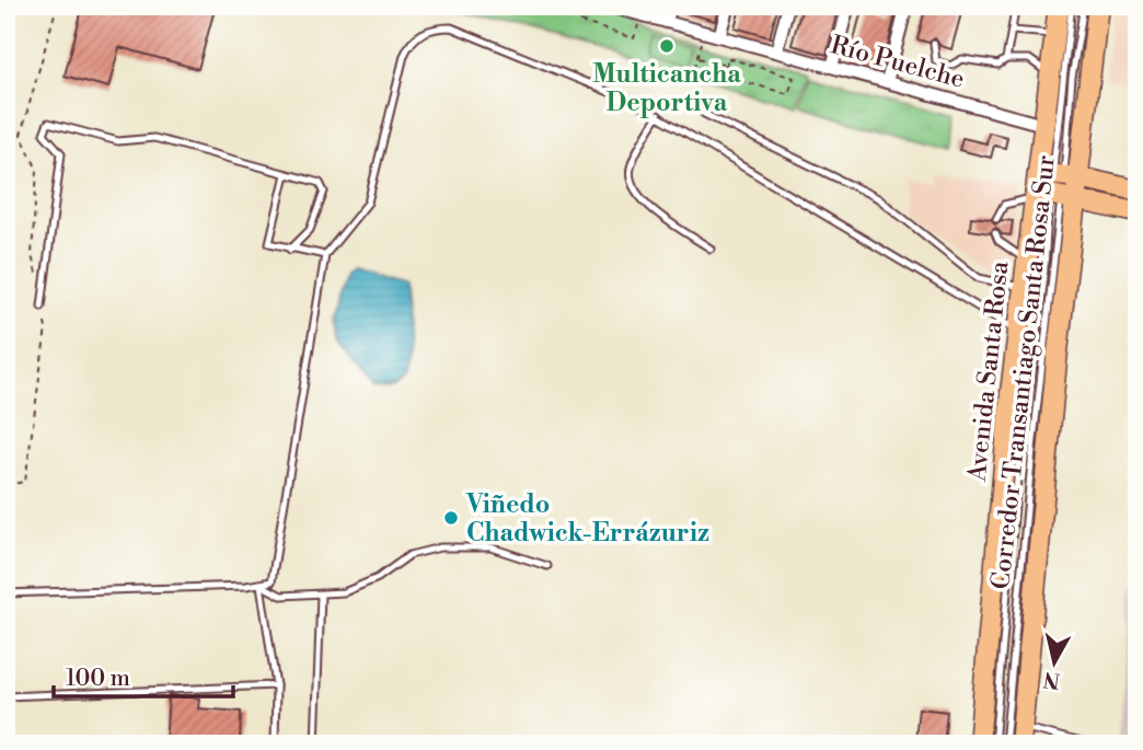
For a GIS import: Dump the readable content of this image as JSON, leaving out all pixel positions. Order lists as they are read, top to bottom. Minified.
{"streets":{"main road":["Avenida Santa Rosa"],"street":["Río Puelche"],"lane":["Corredor Transantiago Santa Rosa Sur"]},"crossings":[["Río Puelche","Avenida Santa Rosa"],["Avenida Santa Rosa","Corredor Transantiago Santa Rosa Sur"]],"places":["Multicancha Deportiva","Viñedo Chadwick-Errázuriz"],"scale_bar":"100 m","north":"bottom"}
